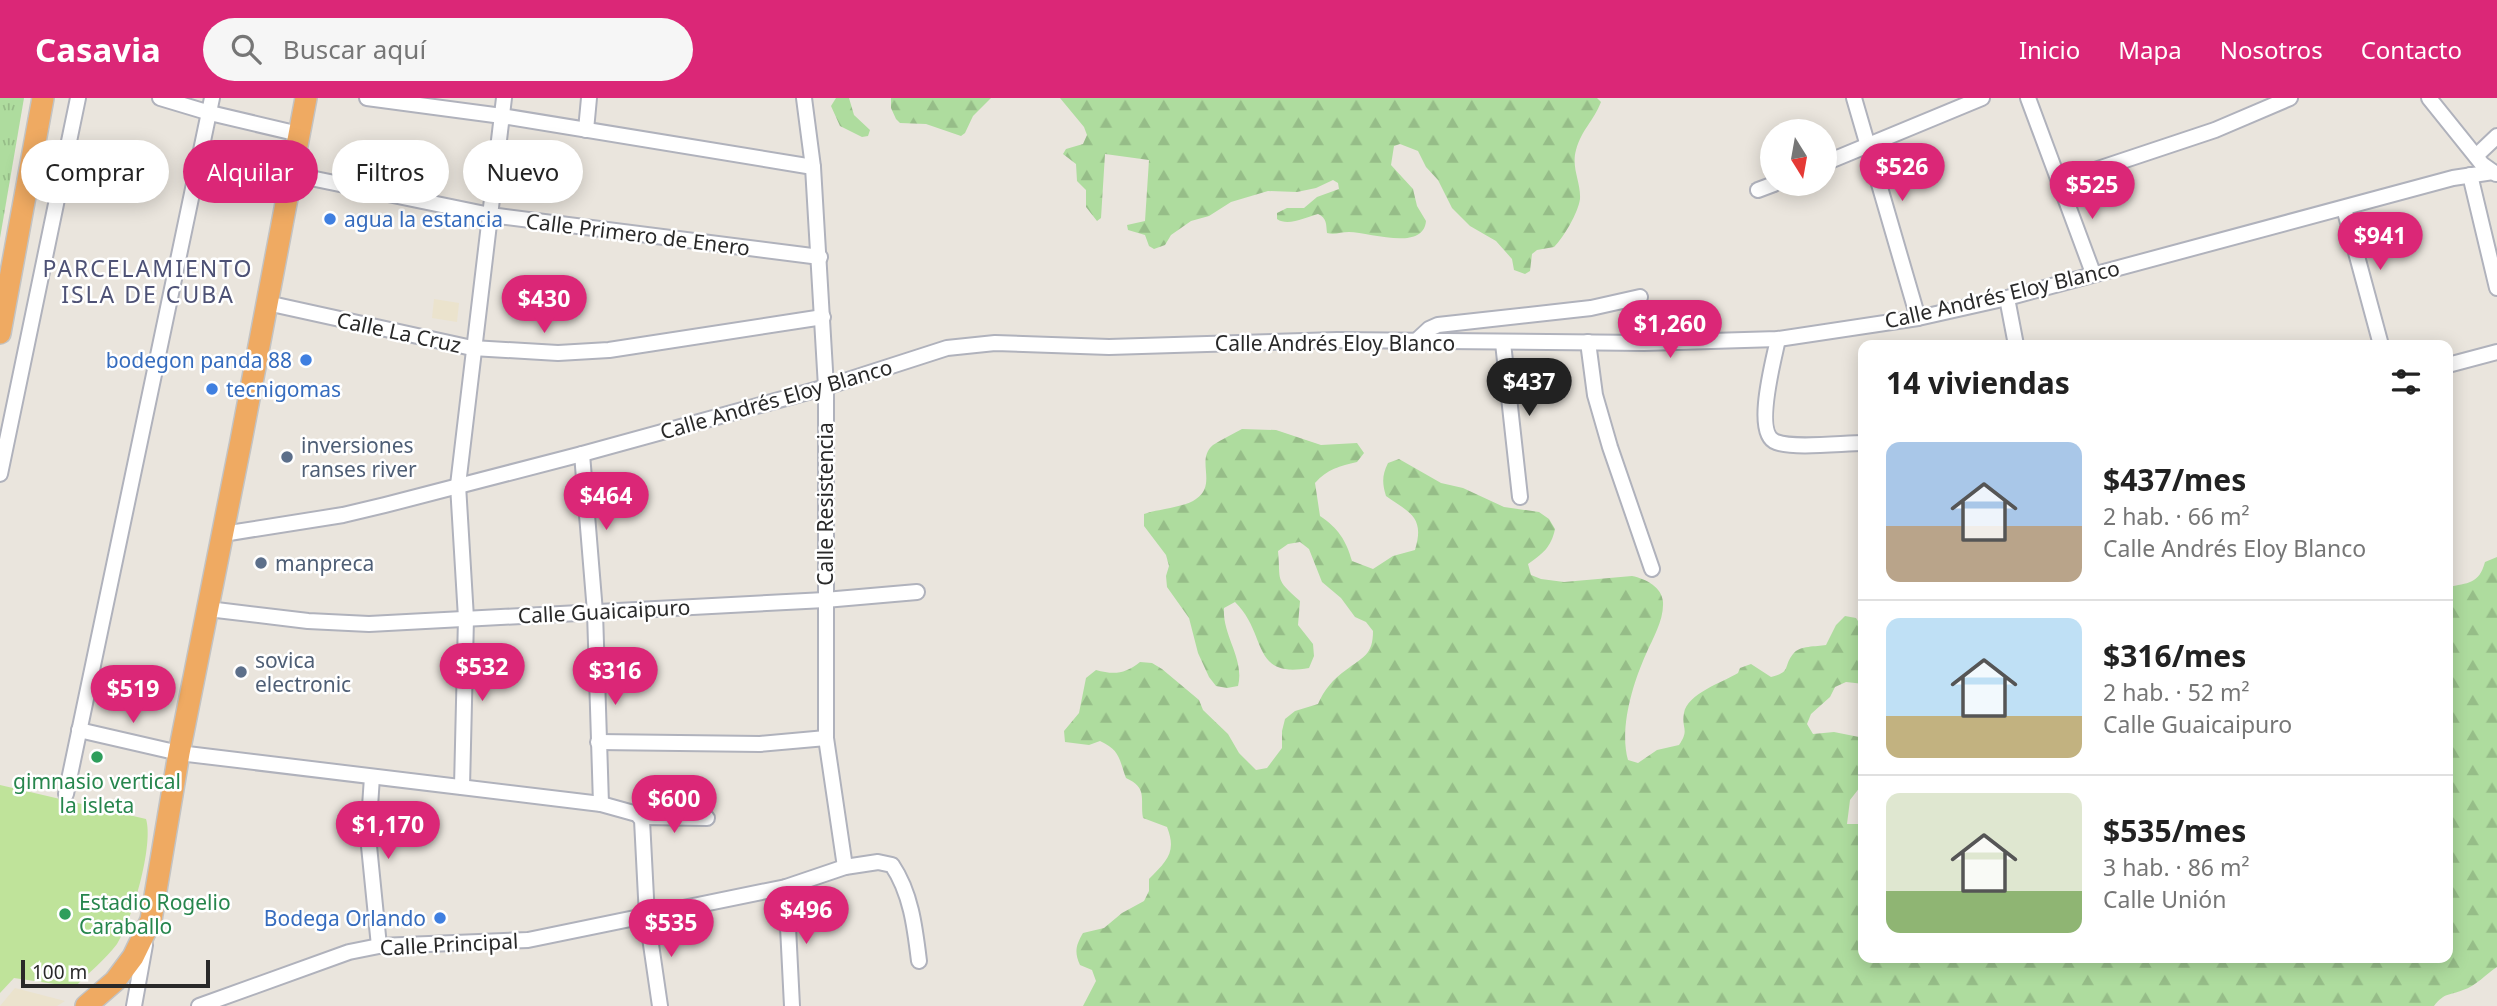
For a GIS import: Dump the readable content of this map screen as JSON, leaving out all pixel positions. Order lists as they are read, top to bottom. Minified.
{"streets":{"street":["Calle Primero de Enero","Calle Andrés Eloy Blanco","Calle La Cruz","Calle Resistencia","Calle Guaicaipuro","Calle Principal"]},"crossings":[["Calle Primero de Enero","Calle Resistencia"],["Calle Andrés Eloy Blanco","Calle Resistencia"],["Calle La Cruz","Calle Resistencia"],["Calle Resistencia","Calle Guaicaipuro"],["Calle Resistencia","Calle Principal"]],"districts":["PARCELAMIENTO ISLA DE CUBA"],"places":["agua la estancia","bodegon panda 88","tecnigomas","inversiones ranses river","manpreca","sovica electronic","gimnasio vertical la isleta","Estadio Rogelio Caraballo","Bodega Orlando"],"scale_bar":"100 m","north":"bottom","page":{"header":"Casavia","search":"Buscar aquí","nav":["Inicio","Mapa","Nosotros","Contacto"],"chip":["Comprar","Alquilar","Filtros","Nuevo"],"price":["$526","$525","$941","$430","$1,260","$437","$464","$532","$316","$519","$600","$1,170","$496","$535"],"heading":"14 viviendas","list":[{"name":"$437/mes","note":"2 hab. · 66 m² · Calle Andrés Eloy Blanco"},{"name":"$316/mes","note":"2 hab. · 52 m² · Calle Guaicaipuro"},{"name":"$535/mes","note":"3 hab. · 86 m² · Calle Unión"}],"scale":"100 m"}}
